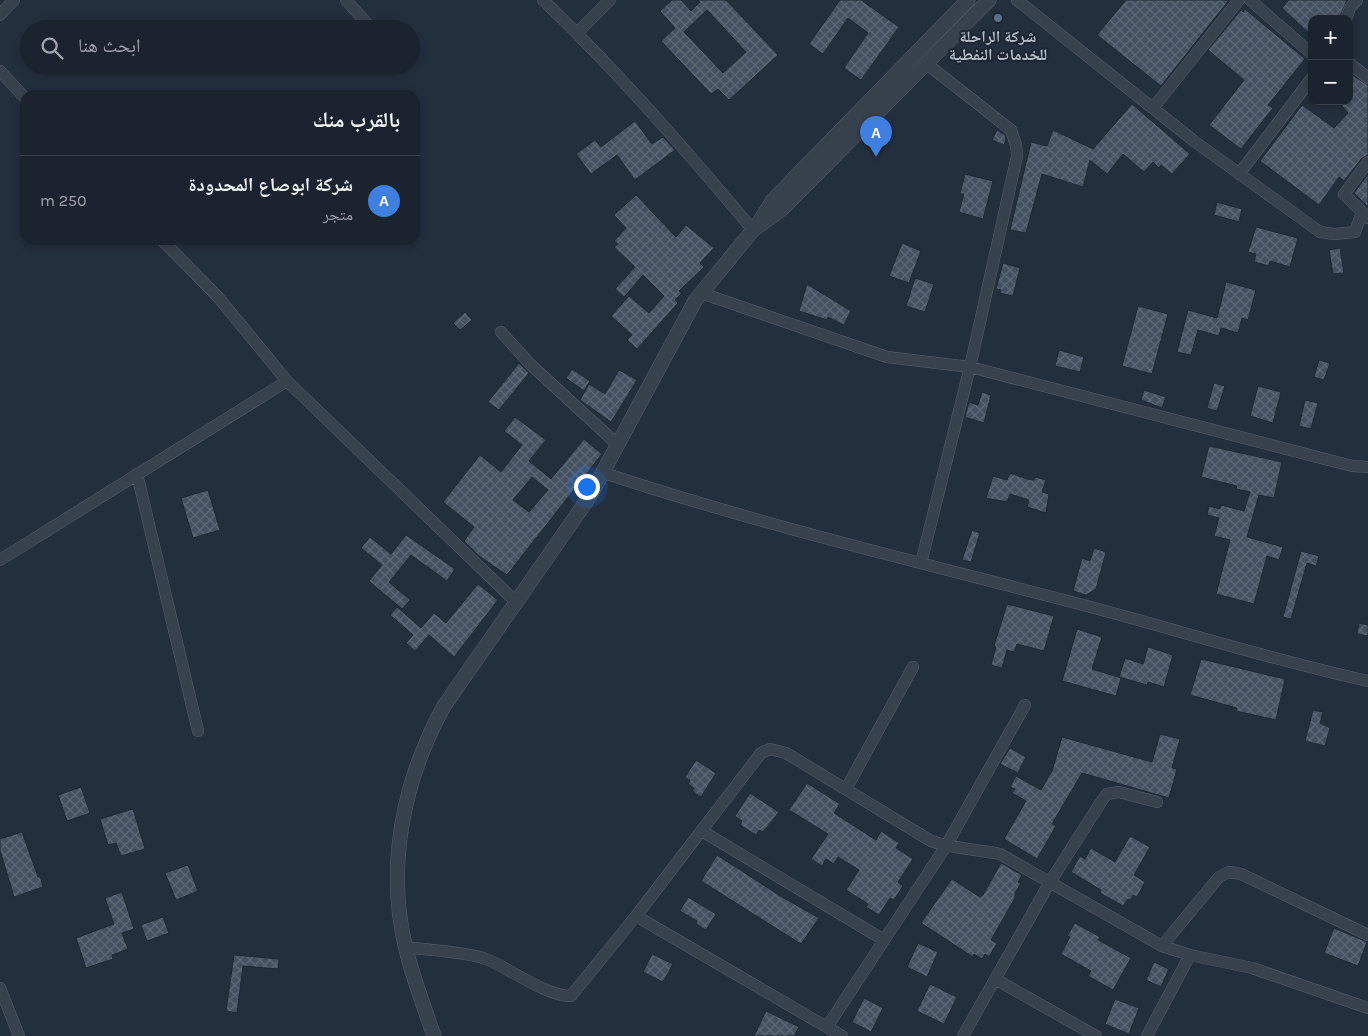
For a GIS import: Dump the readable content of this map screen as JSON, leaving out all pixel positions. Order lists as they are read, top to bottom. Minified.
{"places":["شركة الراحلة للخدمات النفطية"],"page":{"map_buttons":["+","−"],"search":"ابحث هنا","heading":"بالقرب منك","pins":"A","list":[{"mark":"A","name":"شركة ابوصاع المحدودة","note":"متجر","value":"250 m"}]}}
